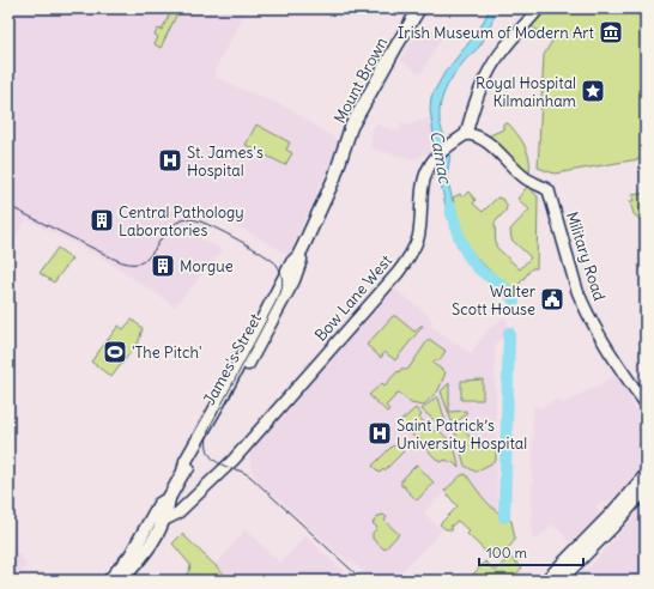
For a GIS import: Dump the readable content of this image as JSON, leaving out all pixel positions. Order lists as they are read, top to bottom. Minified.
{"streets":{"main road":["Mount Brown","James's Street"],"street":["Military Road","Bow Lane West"]},"crossings":[["Mount Brown","James's Street"],["Military Road","Bow Lane West"],["Bow Lane West","James's Street"]],"water":["Camac"],"places":{"museum":["Irish Museum of Modern Art"],"place":["Royal Hospital Kilmainham"],"hospital":["St. James's Hospital","Saint Patrick’s University Hospital"],"building":["Central Pathology Laboratories","Morgue"],"public building":["Walter Scott House"],"sports":["'The Pitch'"]},"scale_bar":"100 m"}
